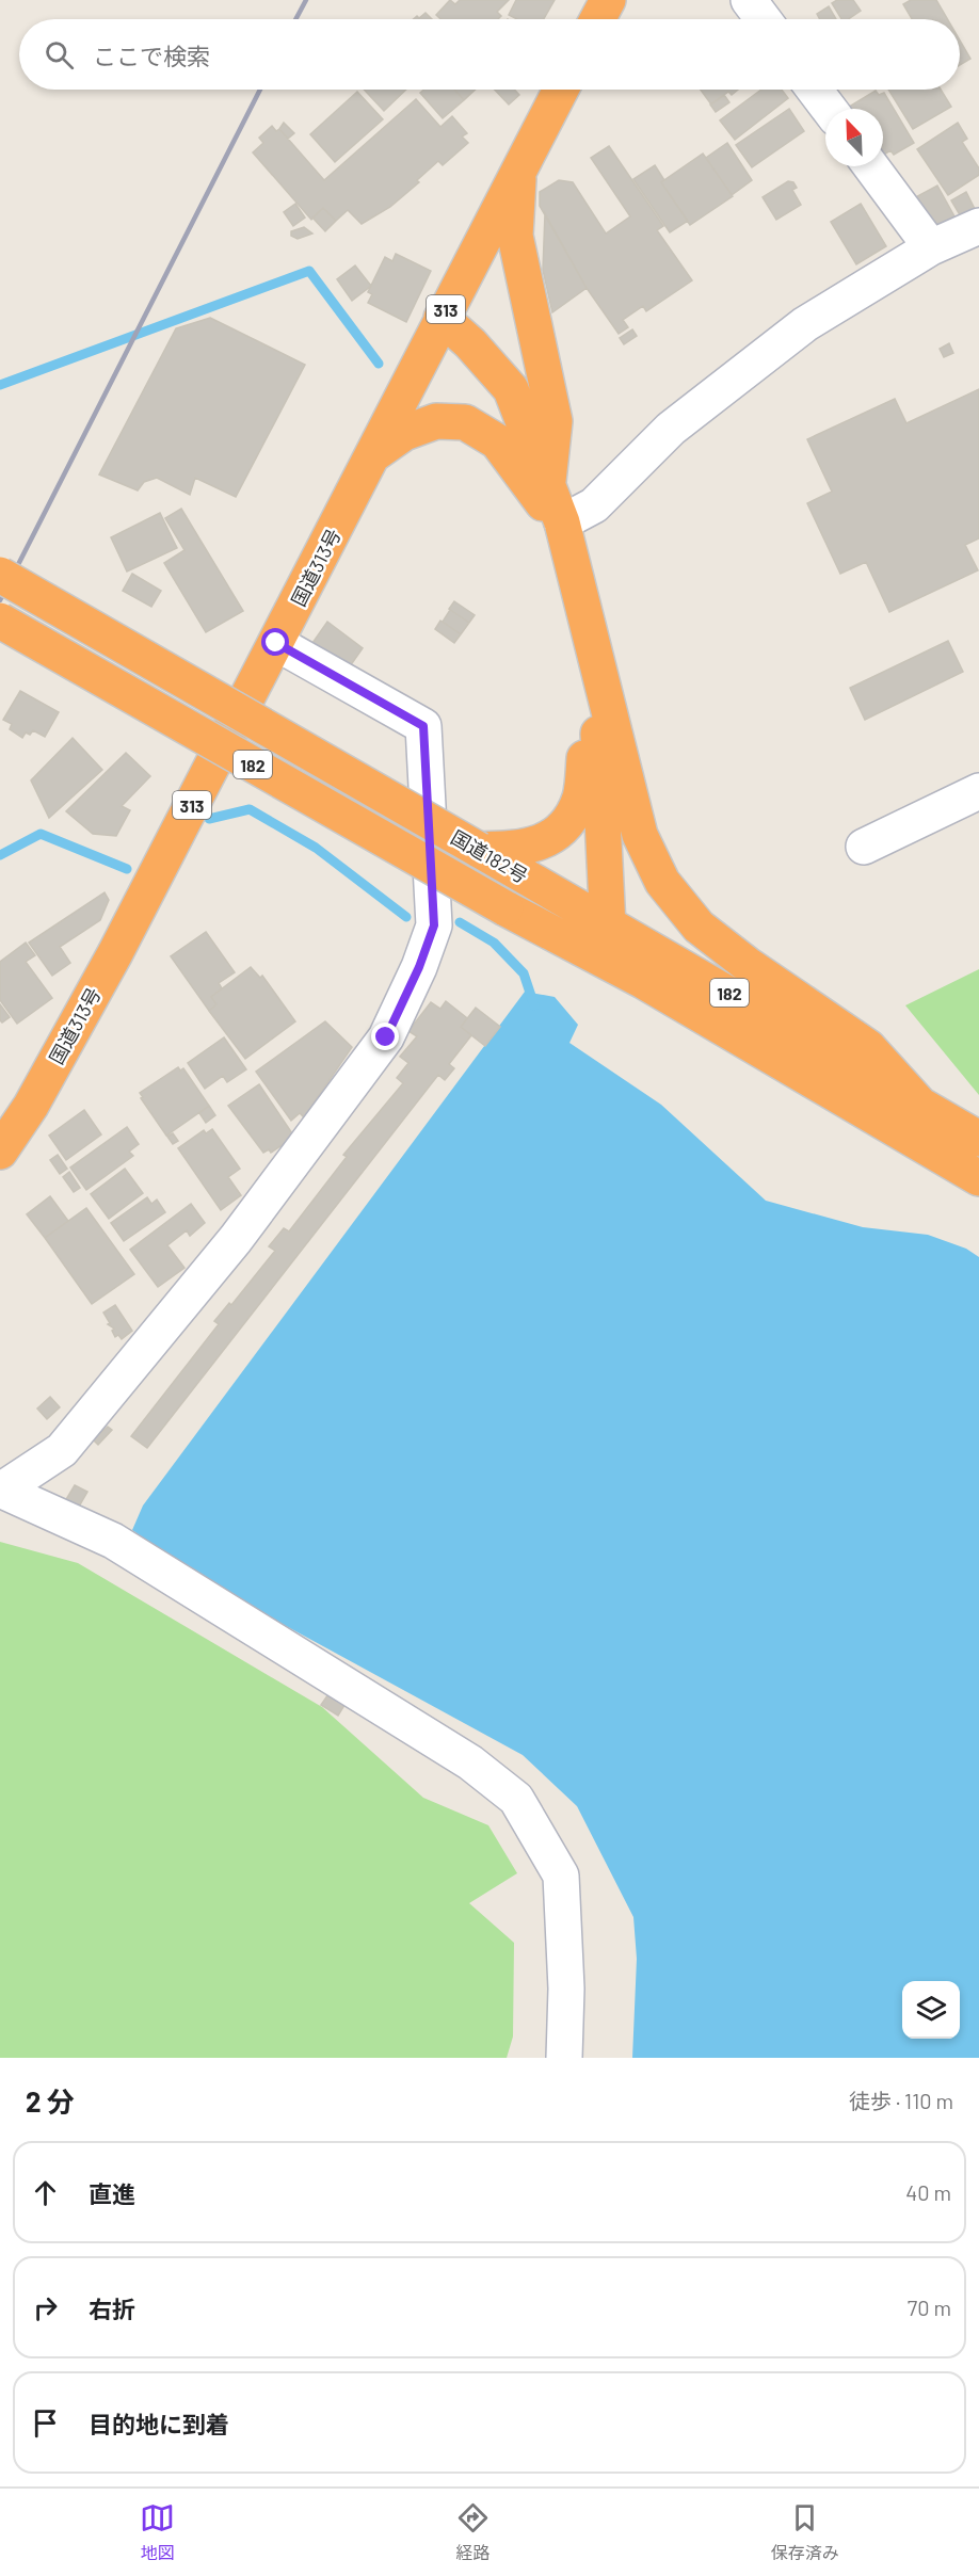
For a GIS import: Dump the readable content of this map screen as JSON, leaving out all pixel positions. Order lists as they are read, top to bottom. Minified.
{"streets":{"highway":["313","国道313号","182","国道182号"]},"north":"top left","page":{"search":"ここで検索","heading":["2 分","徒歩 · 110 m"],"list":[["直進","40 m"],["右折","70 m"],"目的地に到着"],"nav":["地図","経路","保存済み"]}}
